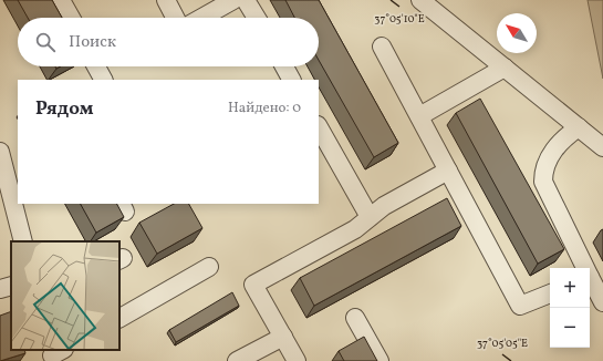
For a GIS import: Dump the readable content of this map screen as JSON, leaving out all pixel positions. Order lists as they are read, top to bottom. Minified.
{"north":"top left","page":{"search":"Поиск","heading":["Рядом","Найдено: 0"],"map_buttons":["+","−"]},"coordinates":["37°05'10\"E","37°05'05\"E"]}
